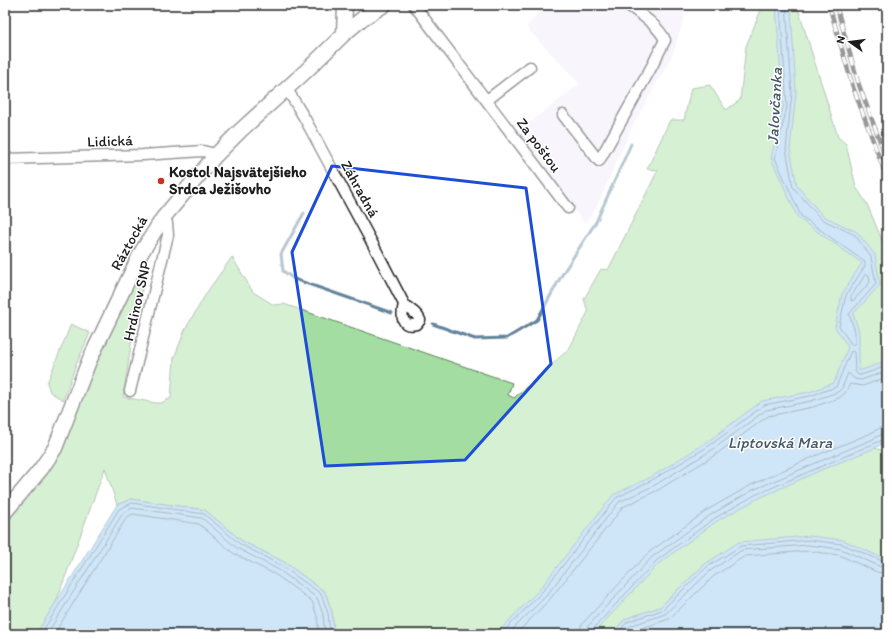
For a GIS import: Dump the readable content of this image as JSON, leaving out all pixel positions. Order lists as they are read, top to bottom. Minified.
{"streets":{"main road":["Ráztocká"],"street":["Lidická","Za poštou","Záhradná","Hrdinov SNP"]},"crossings":[["Lidická","Ráztocká"],["Záhradná","Ráztocká"],["Ráztocká","Hrdinov SNP"]],"water":["Jalovčanka","Liptovská Mara"],"places":["Kostol Najsvätejšieho Srdca Ježišovho"],"north":"left"}
